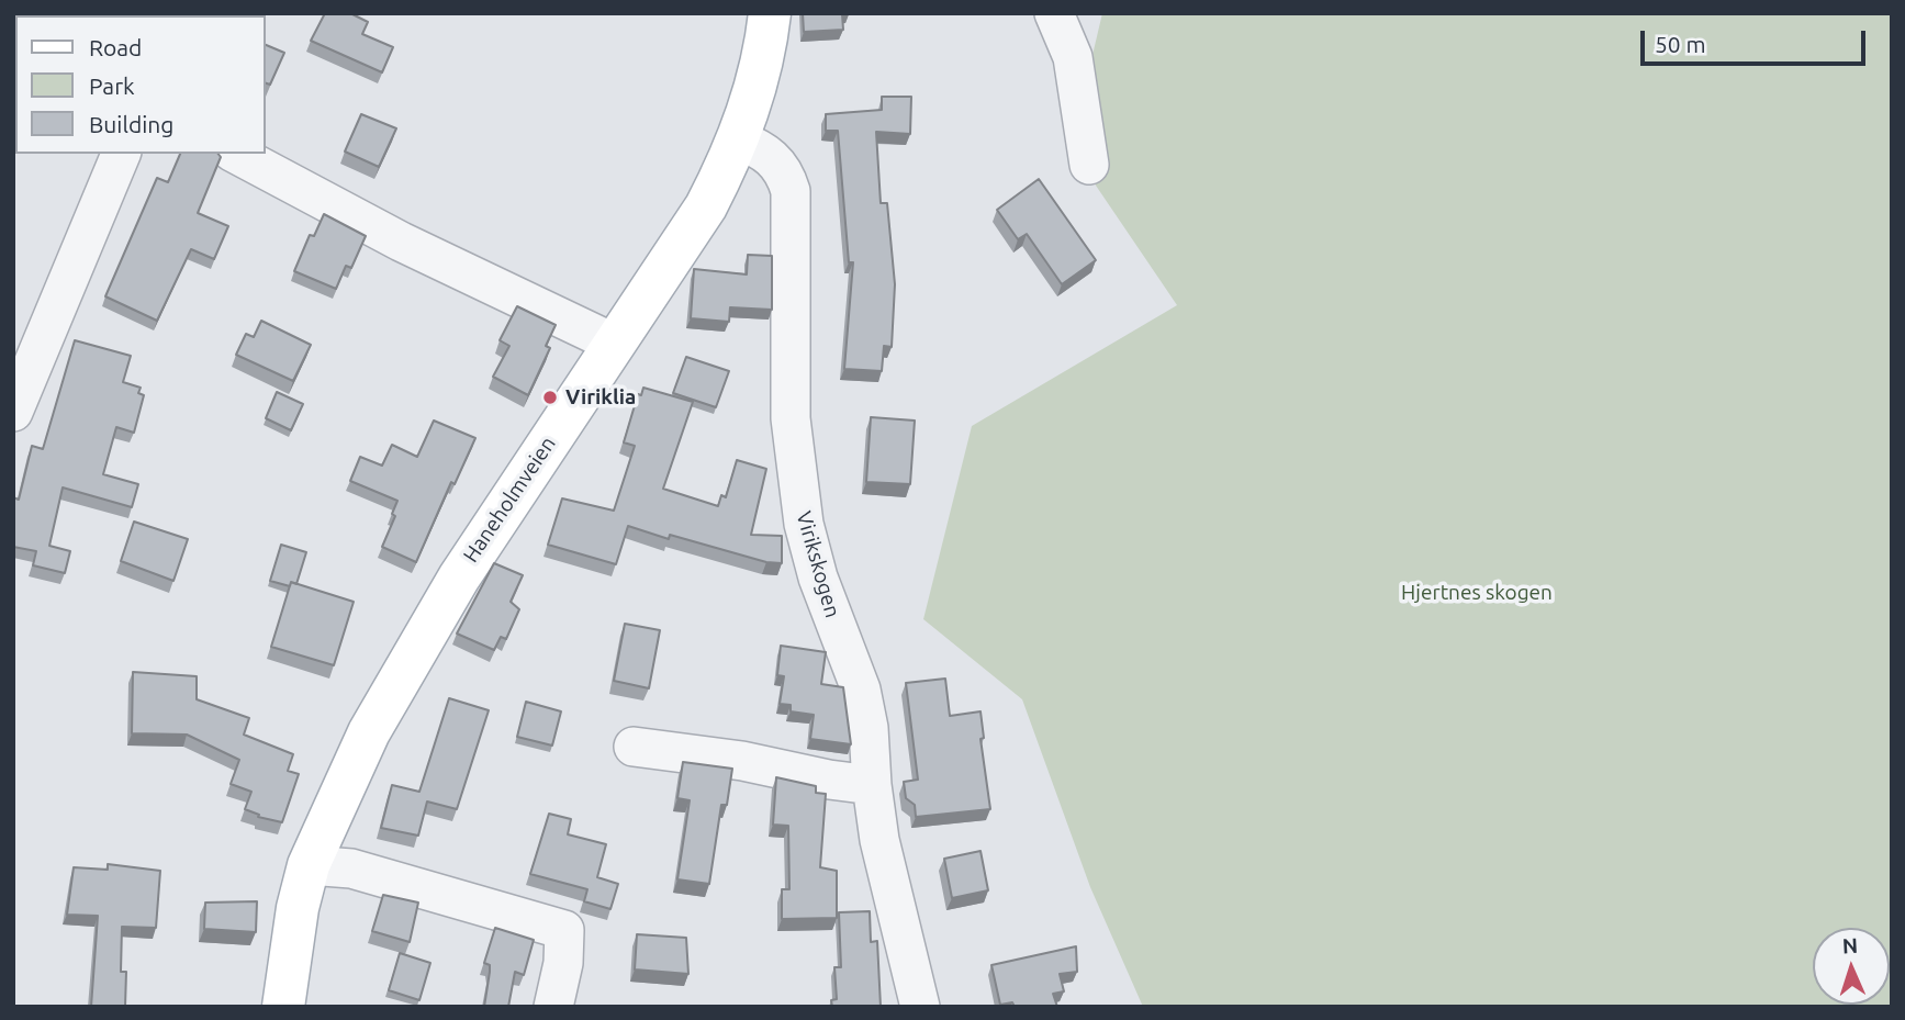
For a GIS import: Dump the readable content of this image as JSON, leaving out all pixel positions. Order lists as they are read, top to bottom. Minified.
{"streets":{"main road":["Haneholmveien"],"street":["Virikskogen"]},"crossings":[["Haneholmveien","Virikskogen"]],"parks":["Hjertnes skogen"],"places":["Viriklia"],"legend":["Road","Park","Building"],"scale_bar":"50 m","north":"top"}
